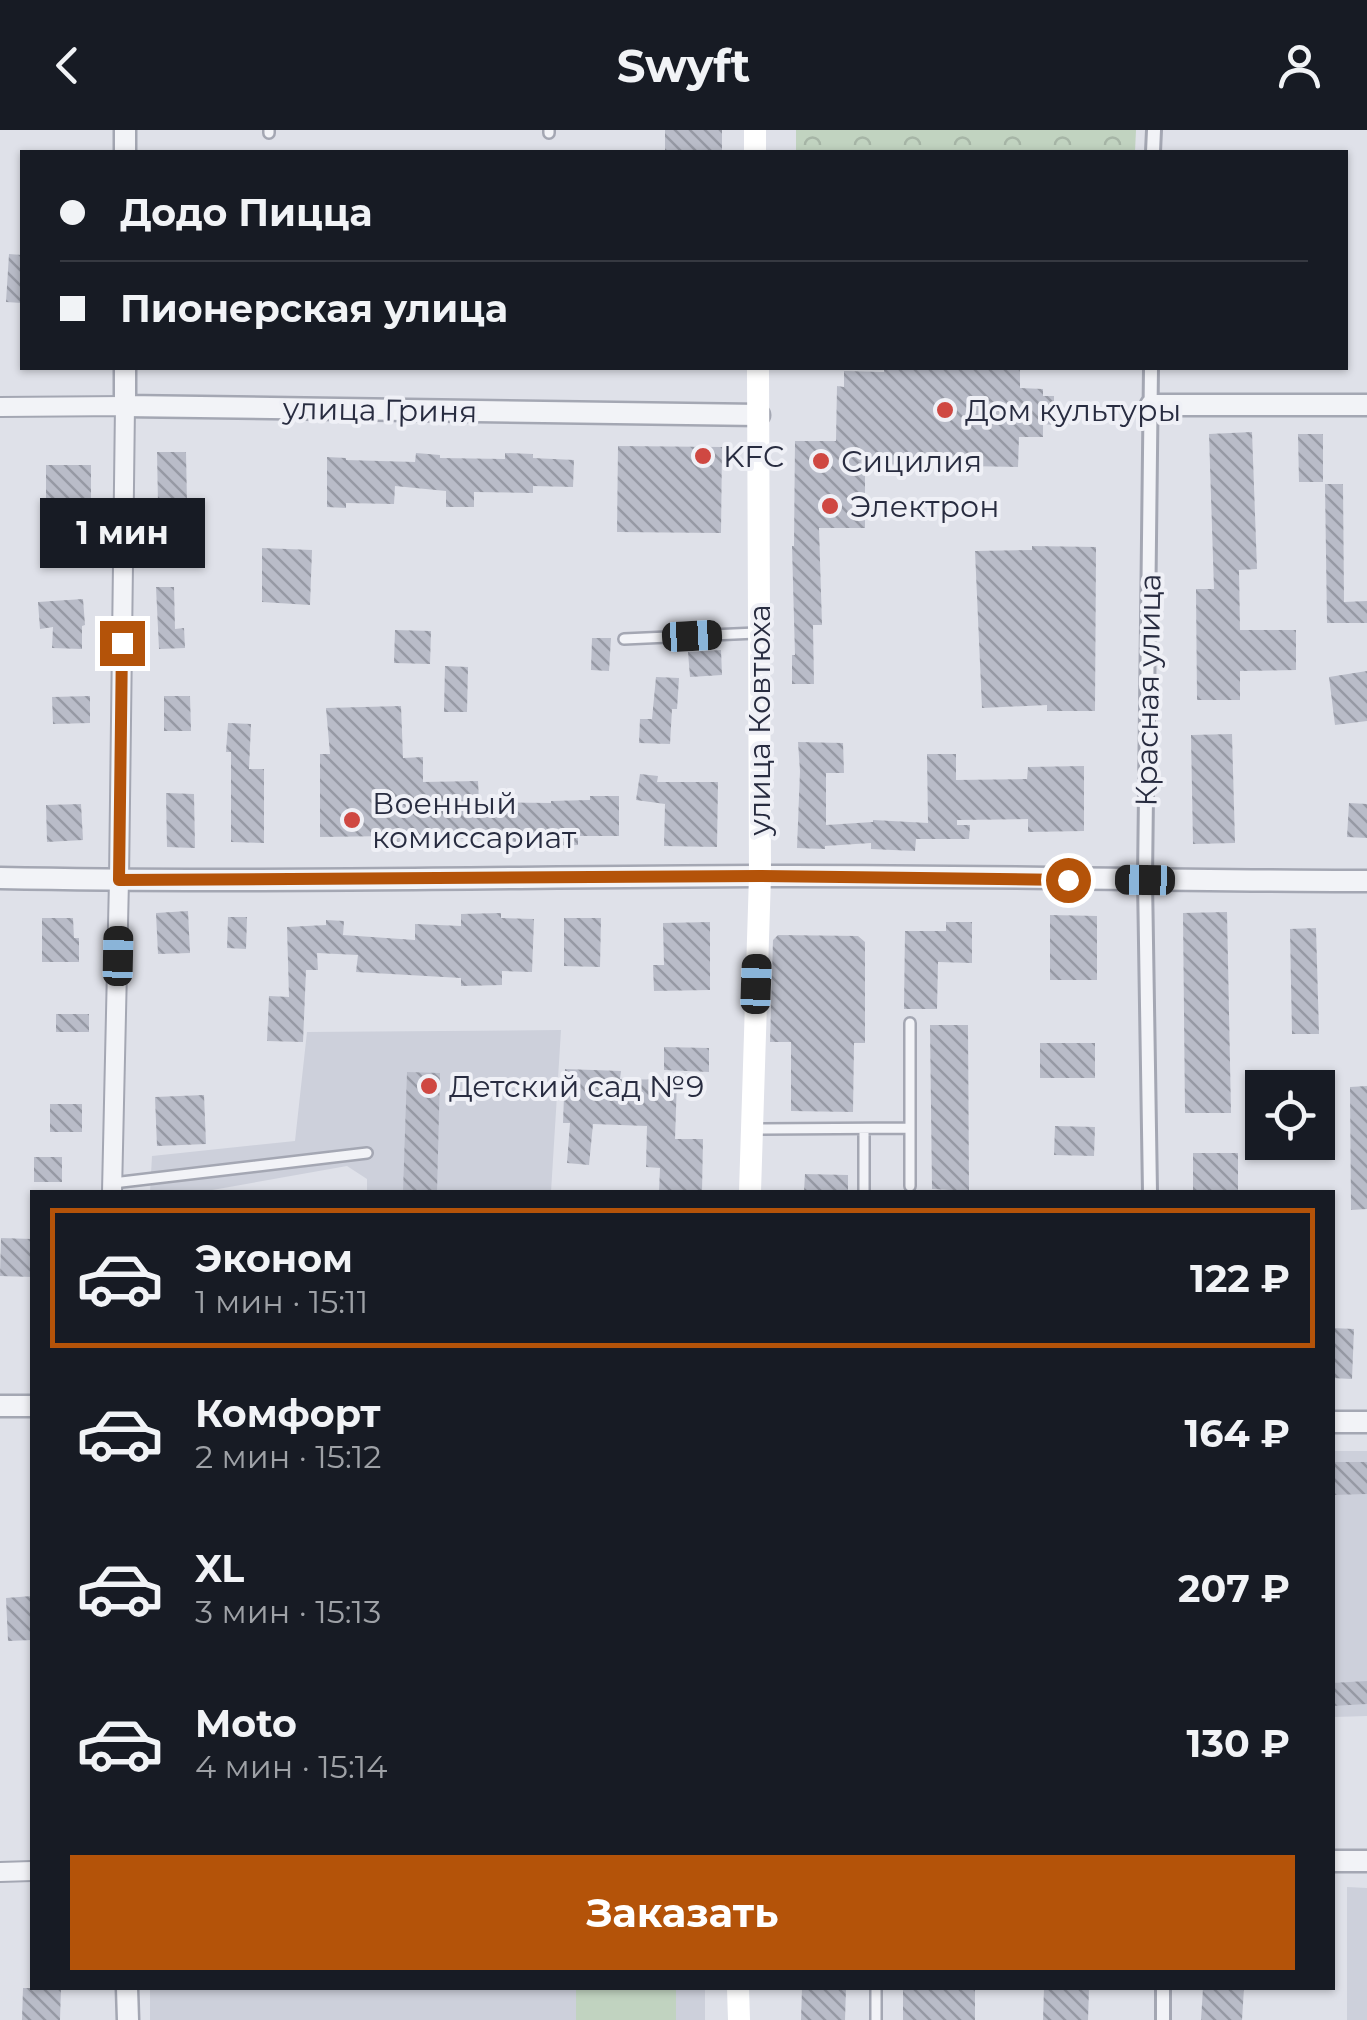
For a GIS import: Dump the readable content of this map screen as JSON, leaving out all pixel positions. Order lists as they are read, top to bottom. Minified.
{"streets":{"main road":["улица Ковтюха"],"street":["улица Гриня","Красная улица"]},"crossings":[["улица Гриня","улица Ковтюха"]],"places":["Дом культуры","KFC","Сицилия","Электрон","Военный комиссариат","Детский сад №9"],"page":{"header":"Swyft","banner":["Додо Пицца","Пионерская улица"],"bubble":"1 мин","list":[{"name":"Эконом","note":"1 мин · 15:11","value":"122 ₽"},{"name":"Комфорт","note":"2 мин · 15:12","value":"164 ₽"},{"name":"XL","note":"3 мин · 15:13","value":"207 ₽"},{"name":"Moto","note":"4 мин · 15:14","value":"130 ₽"}],"buttons":"Заказать"}}
